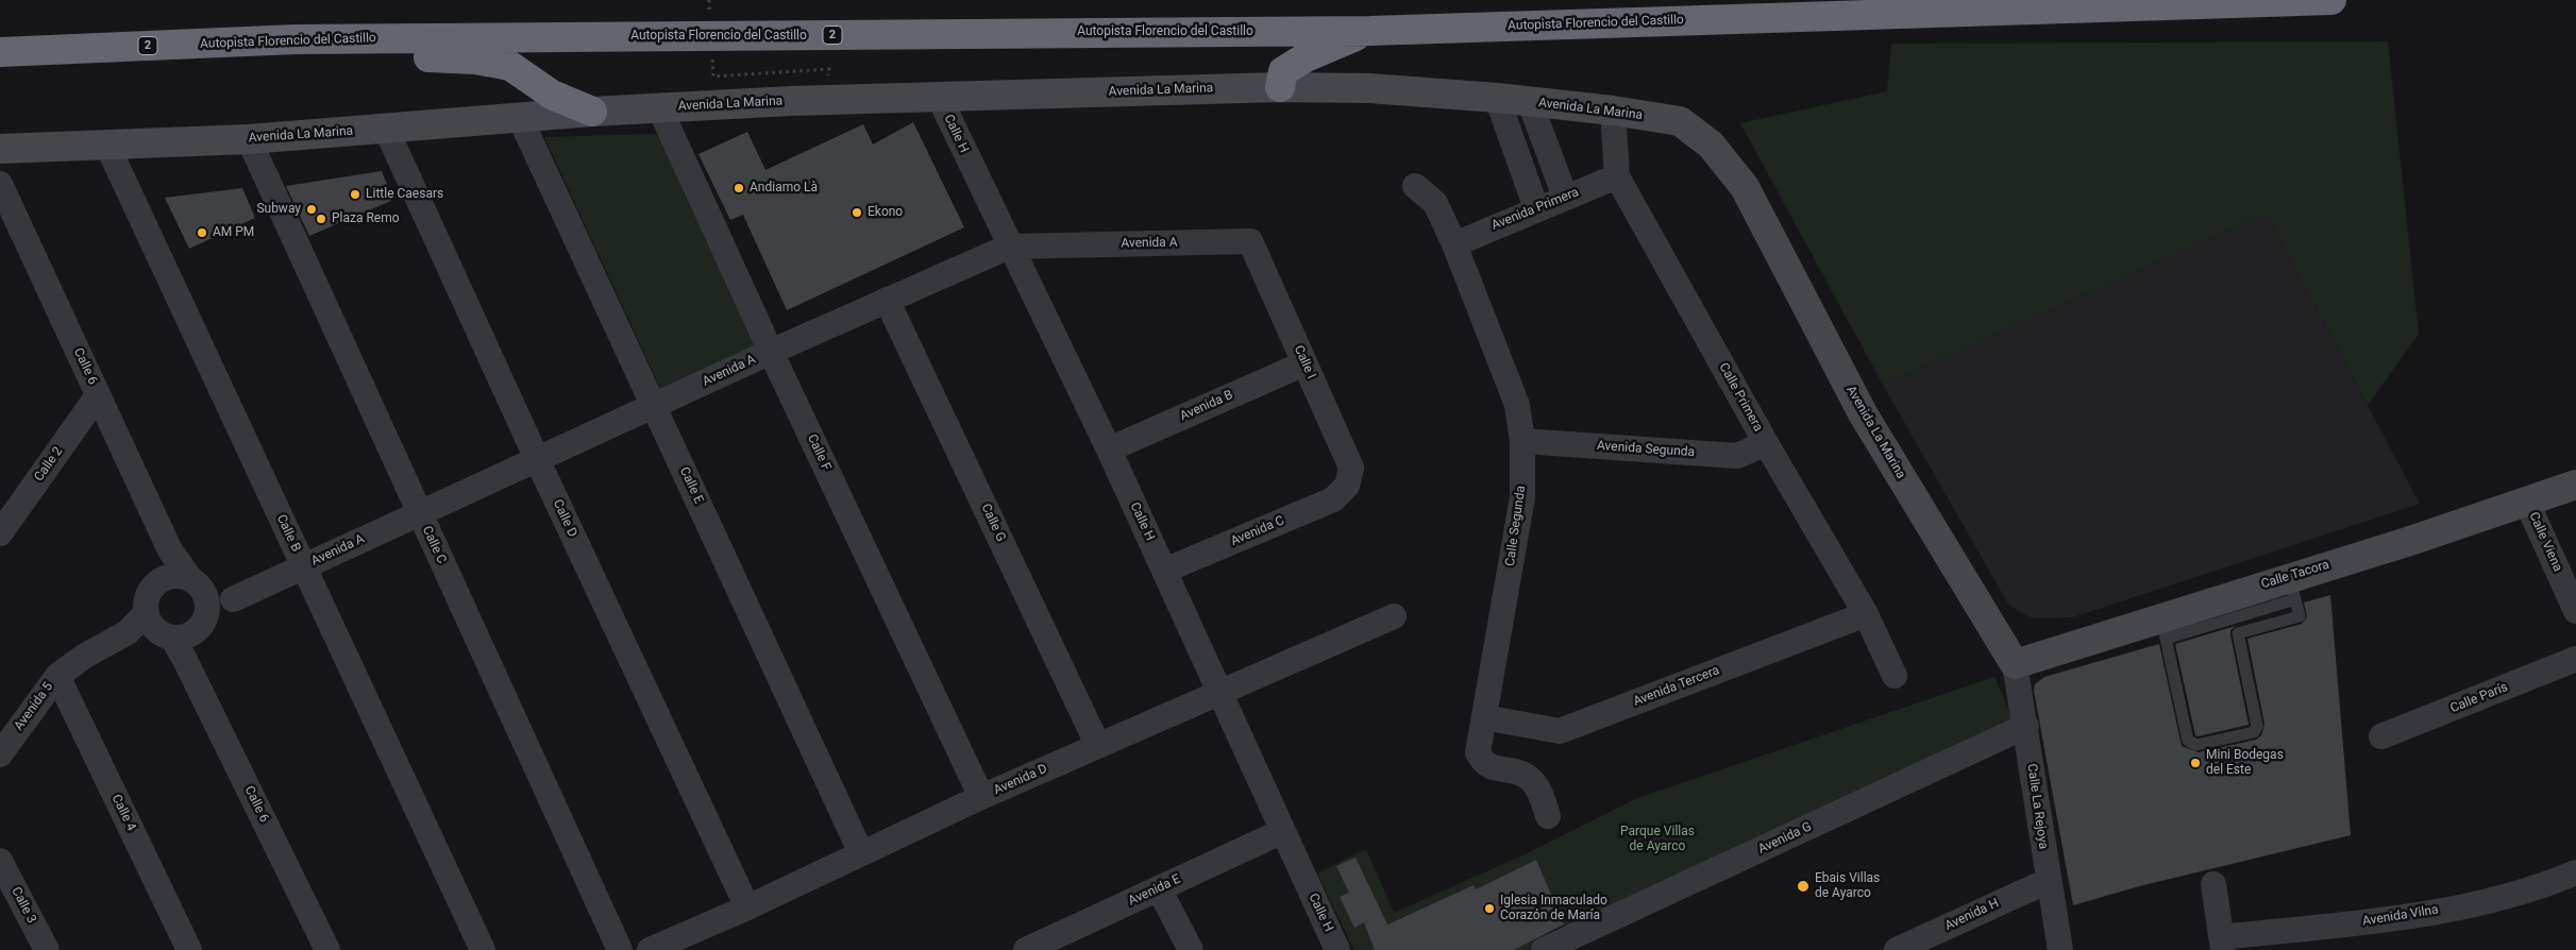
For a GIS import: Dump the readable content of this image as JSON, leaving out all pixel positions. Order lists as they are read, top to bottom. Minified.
{"streets":{"highway":["Autopista Florencio del Castillo","2"],"street":["Avenida La Marina","Calle H","Avenida Primera","Avenida A","Calle I","Calle 6","Calle Primera","Avenida B","Avenida Segunda","Calle F","Calle 2","Calle E","Calle D","Calle G","Calle Segunda","Avenida C","Calle B","Calle Viena","Calle C","Calle Tacora","Avenida Tercera","Calle París","Avenida 5","Avenida D","Calle La Rejoya","Calle 4","Avenida G","Avenida E","Calle 3","Avenida H","Avenida Vilna"]},"crossings":[["Avenida La Marina","Calle H"],["Avenida La Marina","Calle Primera"],["Avenida La Marina","Calle F"],["Avenida La Marina","Calle E"],["Avenida La Marina","Calle D"],["Avenida La Marina","Calle B"],["Avenida La Marina","Calle C"],["Avenida La Marina","Calle Tacora"],["Avenida La Marina","Calle La Rejoya"],["Calle H","Avenida A"],["Calle H","Avenida B"],["Calle H","Avenida C"],["Calle H","Avenida D"],["Calle H","Avenida E"],["Avenida Primera","Calle Primera"],["Avenida Primera","Calle Segunda"],["Avenida A","Calle I"],["Avenida A","Calle F"],["Avenida A","Calle E"],["Avenida A","Calle D"],["Avenida A","Calle G"],["Avenida A","Calle B"],["Avenida A","Calle C"],["Calle I","Avenida B"],["Calle I","Avenida C"],["Calle 6","Calle 2"],["Calle 6","Avenida 5"],["Calle Primera","Avenida Segunda"],["Calle Primera","Avenida Tercera"],["Avenida Segunda","Calle Segunda"],["Calle F","Avenida D"],["Calle E","Avenida D"],["Calle D","Avenida D"],["Calle G","Avenida D"],["Calle Segunda","Avenida Tercera"],["Calle Viena","Calle Tacora"],["Calle Tacora","Calle La Rejoya"],["Avenida 5","Calle 4"],["Calle La Rejoya","Avenida G"],["Calle La Rejoya","Avenida H"]],"parks":["Parque Villas de Ayarco"],"places":["Andiamo Là","Little Caesars","Subway","Ekono","Plaza Remo","AM PM","Mini Bodegas del Este","Ebais Villas de Ayarco","Iglesia Inmaculado Corazón de María"]}
